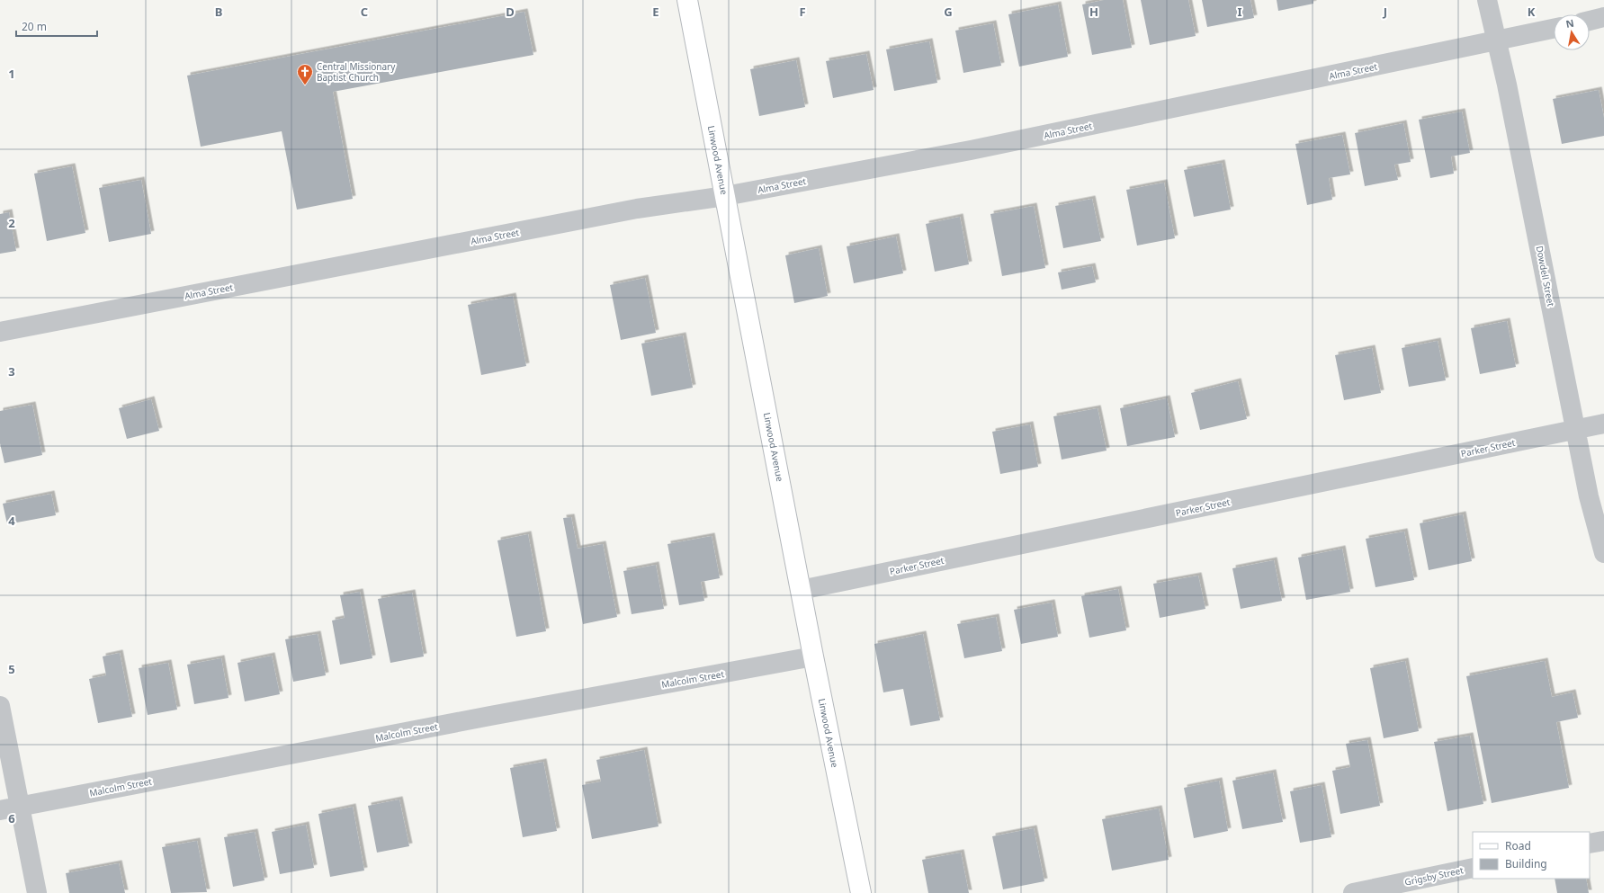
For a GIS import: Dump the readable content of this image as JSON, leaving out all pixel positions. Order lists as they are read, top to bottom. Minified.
{"streets":{"main road":["Linwood Avenue"],"street":["Alma Street","Dowdell Street","Parker Street","Malcolm Street","Grigsby Street"]},"crossings":[["Alma Street","Linwood Avenue"],["Alma Street","Dowdell Street"],["Linwood Avenue","Parker Street"],["Linwood Avenue","Malcolm Street"],["Dowdell Street","Parker Street"]],"places":{"church":["Central Missionary Baptist Church"]},"legend":["Road","Building"],"scale_bar":"20 m","north":"top","grid":{"columns":["B","C","D","E","F","G","H","I","J","K"],"rows":["1","2","3","4","5","6"]}}
